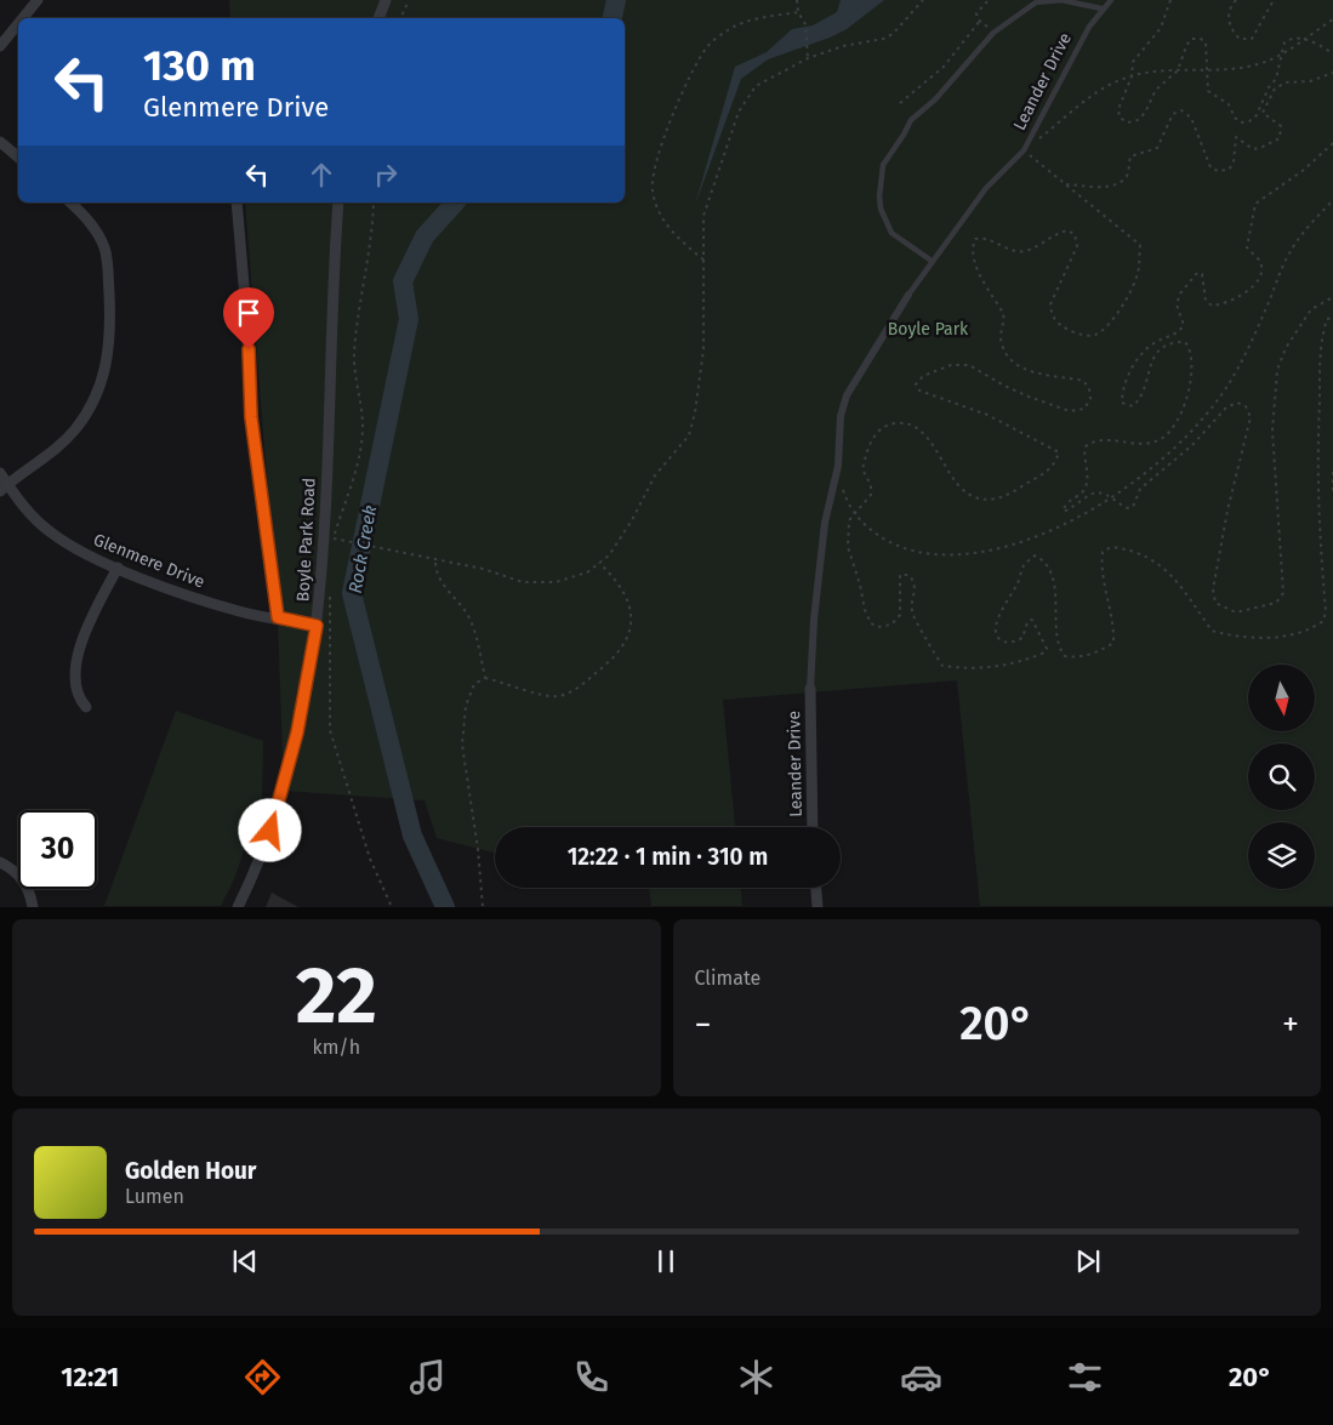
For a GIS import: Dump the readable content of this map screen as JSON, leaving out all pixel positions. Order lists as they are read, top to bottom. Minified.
{"streets":{"street":["Leander Drive","Boyle Park Road","Glenmere Drive"]},"crossings":[["Boyle Park Road","Glenmere Drive"]],"water":["Rock Creek"],"parks":["Boyle Park"],"north":"bottom","page":{"turn":["130 m","Glenmere Drive"],"limit":"30","trip":"12:22 · 1 min · 310 m","tile":[["22","km/h"],"Climate"],"heat":["−","20°","+"],"song":["Golden Hour","Lumen"],"tabs":["12:21","20°"]}}
